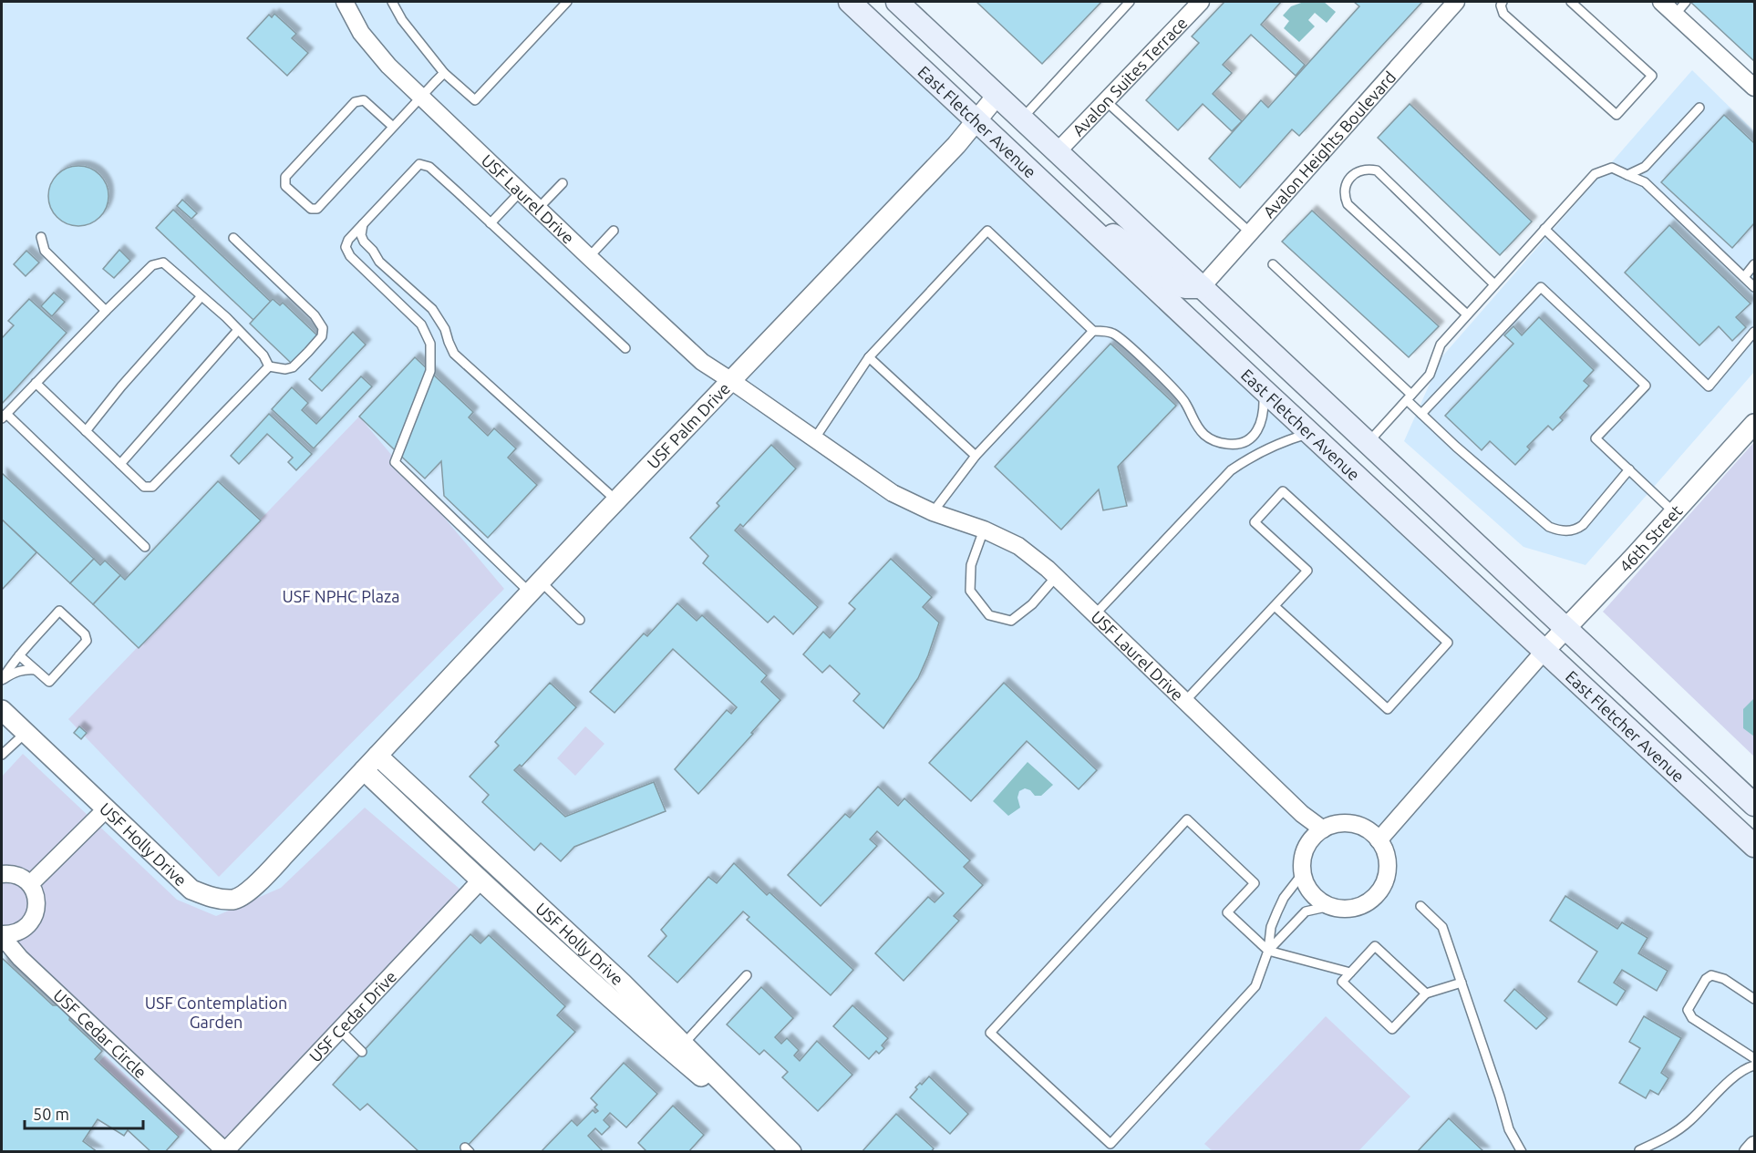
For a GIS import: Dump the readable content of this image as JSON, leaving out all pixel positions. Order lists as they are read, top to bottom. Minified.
{"streets":{"main road":["East Fletcher Avenue"],"street":["Avalon Suites Terrace","Avalon Heights Boulevard","USF Laurel Drive","USF Palm Drive","46th Street","USF Holly Drive","USF Cedar Drive","USF Cedar Circle"]},"crossings":[["Avalon Suites Terrace","East Fletcher Avenue"],["East Fletcher Avenue","Avalon Heights Boulevard"],["East Fletcher Avenue","USF Palm Drive"],["East Fletcher Avenue","46th Street"],["USF Laurel Drive","USF Palm Drive"],["USF Palm Drive","USF Holly Drive"],["USF Holly Drive","USF Cedar Drive"],["USF Cedar Drive","USF Cedar Circle"]],"parks":["USF NPHC Plaza","USF Contemplation Garden"],"scale_bar":"50 m"}
